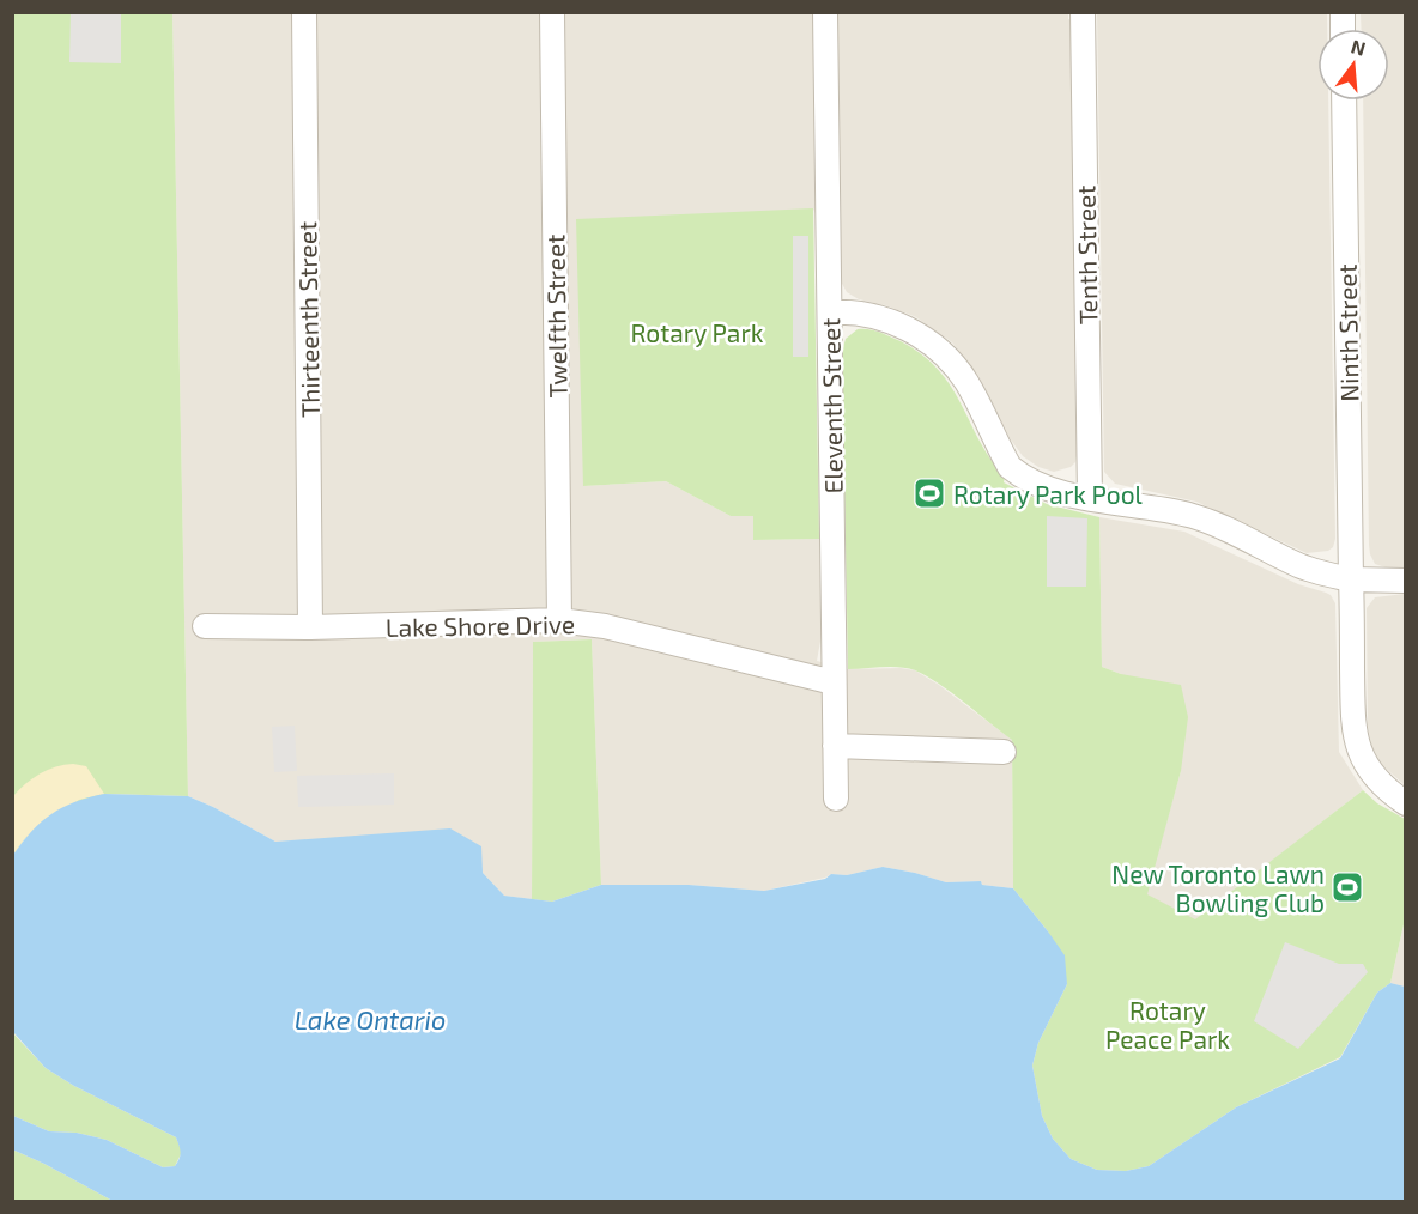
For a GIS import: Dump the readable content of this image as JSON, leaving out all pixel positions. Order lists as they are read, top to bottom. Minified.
{"streets":{"street":["Tenth Street","Twelfth Street","Thirteenth Street","Ninth Street","Eleventh Street","Lake Shore Drive"]},"crossings":[["Twelfth Street","Lake Shore Drive"],["Thirteenth Street","Lake Shore Drive"],["Eleventh Street","Lake Shore Drive"]],"water":["Lake Ontario"],"parks":["Rotary Park","Rotary Peace Park"],"places":{"sports":["Rotary Park Pool","New Toronto Lawn Bowling Club"]},"north":"top"}
